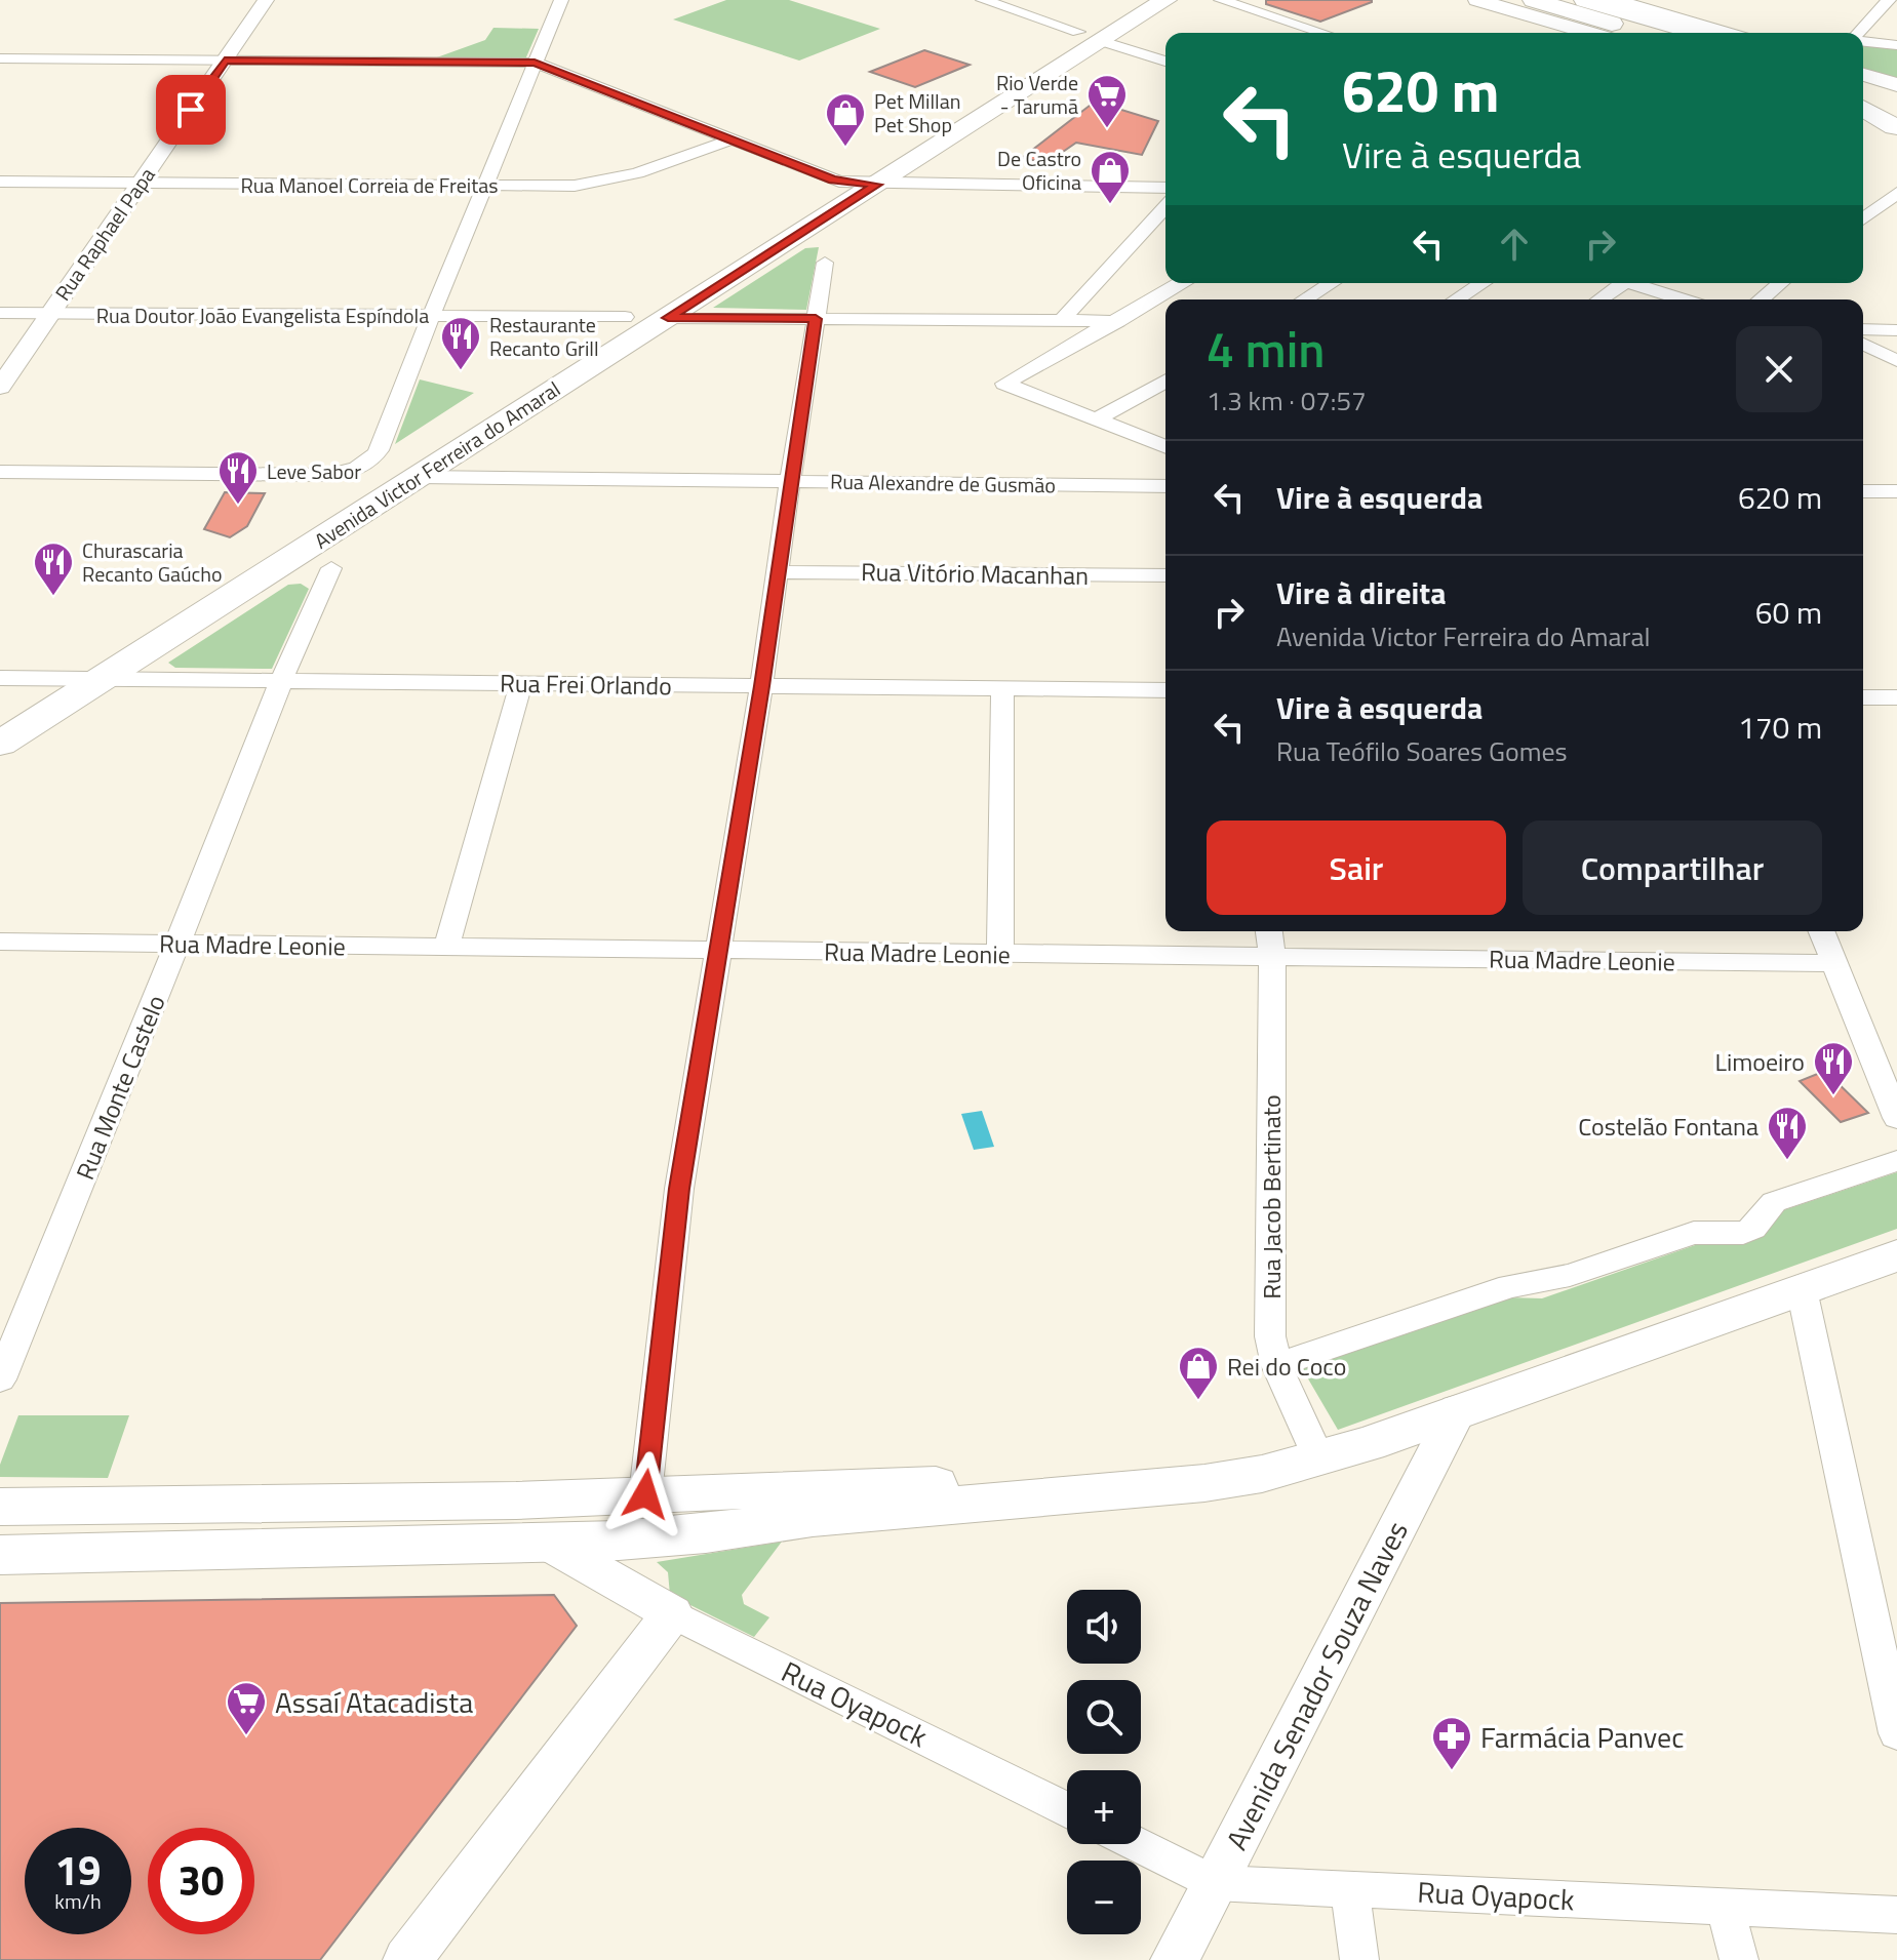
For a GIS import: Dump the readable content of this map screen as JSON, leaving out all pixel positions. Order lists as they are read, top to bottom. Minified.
{"streets":{"highway":["Avenida Victor Ferreira do Amaral"],"street":["Rua Manoel Correia de Freitas","Rua Raphael Papa","Rua Doutor João Evangelista Espíndola","Rua Alexandre de Gusmão","Rua Vitório Macanhan","Rua Frei Orlando","Rua Madre Leonie","Rua Monte Castelo","Rua Jacob Bertinato","Avenida Senador Souza Naves","Rua Oyapock"]},"crossings":[["Rua Manoel Correia de Freitas","Rua Raphael Papa"],["Rua Raphael Papa","Rua Doutor João Evangelista Espíndola"],["Rua Doutor João Evangelista Espíndola","Avenida Victor Ferreira do Amaral"],["Avenida Victor Ferreira do Amaral","Rua Alexandre de Gusmão"],["Avenida Victor Ferreira do Amaral","Rua Frei Orlando"],["Rua Frei Orlando","Rua Monte Castelo"],["Rua Madre Leonie","Rua Monte Castelo"],["Rua Madre Leonie","Rua Jacob Bertinato"],["Avenida Senador Souza Naves","Rua Oyapock"]],"places":{"supermarket":["Rio Verde - Tarumã","Assaí Atacadista"],"shop":["Pet Millan Pet Shop","De Castro Oficina","Rei do Coco"],"restaurant":["Restaurante Recanto Grill","Leve Sabor","Churascaria Recanto Gaúcho","Limoeiro","Costelão Fontana"],"pharmacy":["Farmácia Panvec"]},"page":{"turn":["620 m","Vire à esquerda"],"heading":["4 min","1.3 km · 07:57"],"list":[{"name":"Vire à esquerda","value":"620 m"},{"name":"Vire à direita","note":"Avenida Victor Ferreira do Amaral","value":"60 m"},{"name":"Vire à esquerda","note":"Rua Teófilo Soares Gomes","value":"170 m"}],"buttons":["Sair","Compartilhar"],"map_buttons":["+","−"],"speed":"19 km/h","limit":"30"}}
